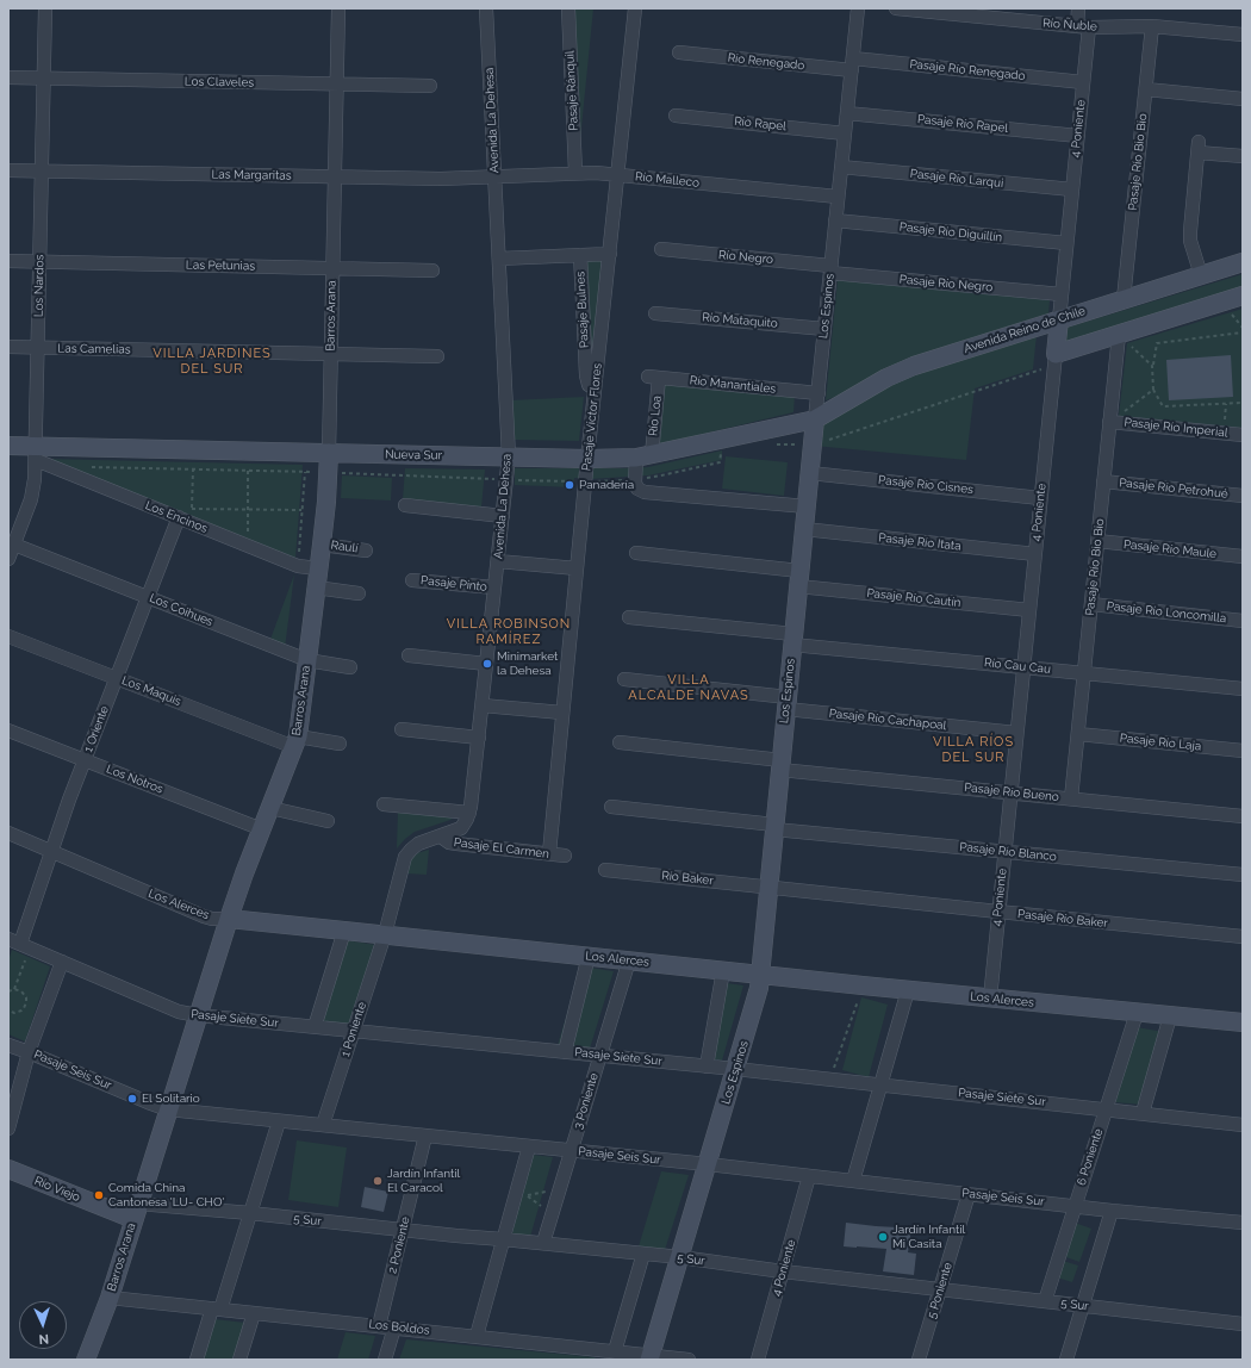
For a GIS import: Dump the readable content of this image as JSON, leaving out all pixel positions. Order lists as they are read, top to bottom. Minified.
{"streets":{"street":["Río Ñuble","Río Renegado","Pasaje Río Renegado","Los Claveles","Pasaje Ránquil","Avenida La Dehesa","Río Rapel","Pasaje Río Rapel","4 Poniente","Pasaje Río Bio Bio","Las Margaritas","Pasaje Río Larqui","Río Malleco","Pasaje Río Diguillín","Río Negro","Las Petunias","Pasaje Río Negro","Los Nardos","Los Espinos","Pasaje Bulnes","Barros Arana","Río Mataquito","Avenida Reino de Chile","Las Camelias","Río Manantiales","Río Loa","Pasaje Víctor Flores","Pasaje Río Imperial","Nueva Sur","Pasaje Río Cisnes","Pasaje Río Petrohué","Los Encinos","Pasaje Río Itata","Raulí","Pasaje Río Maule","Pasaje Pinto","Pasaje Río Cautín","Los Coihues","Pasaje Río Loncomilla","Río Cau Cau","Los Maquis","Pasaje Río Cachapoal","1 Oriente","Pasaje Río Laja","Los Notros","Pasaje Río Bueno","Pasaje El Carmen","Pasaje Río Blanco","Río Baker","Los Alerces","Pasaje Río Baker","Pasaje Siete Sur","1 Poniente","Pasaje Seis Sur","3 Poniente","6 Poniente","Río Viejo","5 Sur","2 Poniente","5 Poniente","Los Boldos"]},"crossings":[["Río Ñuble","4 Poniente"],["Río Ñuble","Pasaje Río Bio Bio"],["Río Renegado","Pasaje Río Renegado"],["Río Renegado","Los Espinos"],["Pasaje Río Renegado","4 Poniente"],["Pasaje Río Renegado","Los Espinos"],["Los Claveles","Los Nardos"],["Los Claveles","Barros Arana"],["Pasaje Ránquil","Río Malleco"],["Avenida La Dehesa","Las Margaritas"],["Avenida La Dehesa","Río Malleco"],["Avenida La Dehesa","Nueva Sur"],["Avenida La Dehesa","Pasaje Pinto"],["Río Rapel","Los Espinos"],["Pasaje Río Rapel","4 Poniente"],["Pasaje Río Rapel","Los Espinos"],["4 Poniente","Pasaje Río Larqui"],["4 Poniente","Pasaje Río Diguillín"],["4 Poniente","Pasaje Río Negro"],["4 Poniente","Avenida Reino de Chile"],["4 Poniente","Pasaje Río Cisnes"],["4 Poniente","Pasaje Río Itata"],["4 Poniente","Pasaje Río Cautín"],["4 Poniente","Río Cau Cau"],["4 Poniente","Pasaje Río Cachapoal"],["4 Poniente","Pasaje Río Bueno"],["4 Poniente","Pasaje Río Blanco"],["4 Poniente","Los Alerces"],["4 Poniente","Pasaje Río Baker"],["4 Poniente","Pasaje Seis Sur"],["4 Poniente","5 Sur"],["Pasaje Río Bio Bio","Avenida Reino de Chile"],["Pasaje Río Bio Bio","Pasaje Río Imperial"],["Pasaje Río Bio Bio","Pasaje Río Petrohué"],["Pasaje Río Bio Bio","Pasaje Río Maule"],["Pasaje Río Bio Bio","Pasaje Río Loncomilla"],["Pasaje Río Bio Bio","Río Cau Cau"],["Pasaje Río Bio Bio","Pasaje Río Laja"],["Pasaje Río Bio Bio","Pasaje Río Bueno"],["Las Margaritas","Río Malleco"],["Las Margaritas","Los Nardos"],["Las Margaritas","Barros Arana"],["Pasaje Río Larqui","Los Espinos"],["Río Malleco","Los Espinos"],["Río Malleco","Pasaje Víctor Flores"],["Pasaje Río Diguillín","Los Espinos"],["Río Negro","Pasaje Río Negro"],["Río Negro","Los Espinos"],["Las Petunias","Los Nardos"],["Las Petunias","Barros Arana"],["Pasaje Río Negro","Los Espinos"],["Los Nardos","Las Camelias"],["Los Nardos","Nueva Sur"],["Los Nardos","Los Encinos"],["Los Nardos","Los Coihues"],["Los Espinos","Río Mataquito"],["Los Espinos","Avenida Reino de Chile"],["Los Espinos","Río Manantiales"],["Los Espinos","Nueva Sur"],["Los Espinos","Pasaje Río Cisnes"],["Los Espinos","Pasaje Río Itata"],["Los Espinos","Pasaje Río Cautín"],["Los Espinos","Río Cau Cau"],["Los Espinos","Pasaje Río Cachapoal"],["Los Espinos","Pasaje Río Bueno"],["Los Espinos","Pasaje Río Blanco"],["Los Espinos","Río Baker"],["Los Espinos","Los Alerces"],["Los Espinos","Pasaje Río Baker"],["Los Espinos","Pasaje Siete Sur"],["Los Espinos","Pasaje Seis Sur"],["Los Espinos","5 Sur"],["Los Espinos","Los Boldos"],["Pasaje Bulnes","Pasaje Víctor Flores"],["Barros Arana","Las Camelias"],["Barros Arana","Nueva Sur"],["Barros Arana","Los Encinos"],["Barros Arana","Raulí"],["Barros Arana","Los Coihues"],["Barros Arana","Los Maquis"],["Barros Arana","Los Notros"],["Barros Arana","Los Alerces"],["Barros Arana","Pasaje Siete Sur"],["Barros Arana","Pasaje Seis Sur"],["Barros Arana","Río Viejo"],["Barros Arana","5 Sur"],["Barros Arana","Los Boldos"],["Avenida Reino de Chile","Nueva Sur"],["Río Manantiales","Río Loa"],["Río Loa","Nueva Sur"],["Pasaje Víctor Flores","Nueva Sur"],["Pasaje Víctor Flores","Pasaje El Carmen"],["Nueva Sur","Los Encinos"],["Los Encinos","1 Oriente"],["Los Coihues","1 Oriente"],["Los Maquis","1 Oriente"],["1 Oriente","Los Notros"],["1 Oriente","Los Alerces"],["1 Oriente","Pasaje Siete Sur"],["Río Baker","Pasaje Río Baker"],["Los Alerces","1 Poniente"],["Los Alerces","3 Poniente"],["Los Alerces","6 Poniente"],["Pasaje Siete Sur","1 Poniente"],["Pasaje Siete Sur","3 Poniente"],["Pasaje Siete Sur","6 Poniente"],["1 Poniente","Pasaje Seis Sur"],["Pasaje Seis Sur","3 Poniente"],["Pasaje Seis Sur","6 Poniente"],["Pasaje Seis Sur","2 Poniente"],["Pasaje Seis Sur","5 Poniente"],["3 Poniente","5 Sur"],["6 Poniente","5 Sur"],["Río Viejo","5 Sur"],["5 Sur","2 Poniente"],["5 Sur","5 Poniente"],["2 Poniente","Los Boldos"]],"districts":["VILLA JARDINES DEL SUR","VILLA ROBINSON RAMÍREZ","VILLA ALCALDE NAVAS","VILLA RÍOS DEL SUR"],"places":["Panadería","Minimarket la Dehesa","El Solitario","Jardín Infantil El Caracol","Comida China Cantonesa 'LU- CHO'","Jardín Infantil Mi Casita"],"north":"bottom"}
